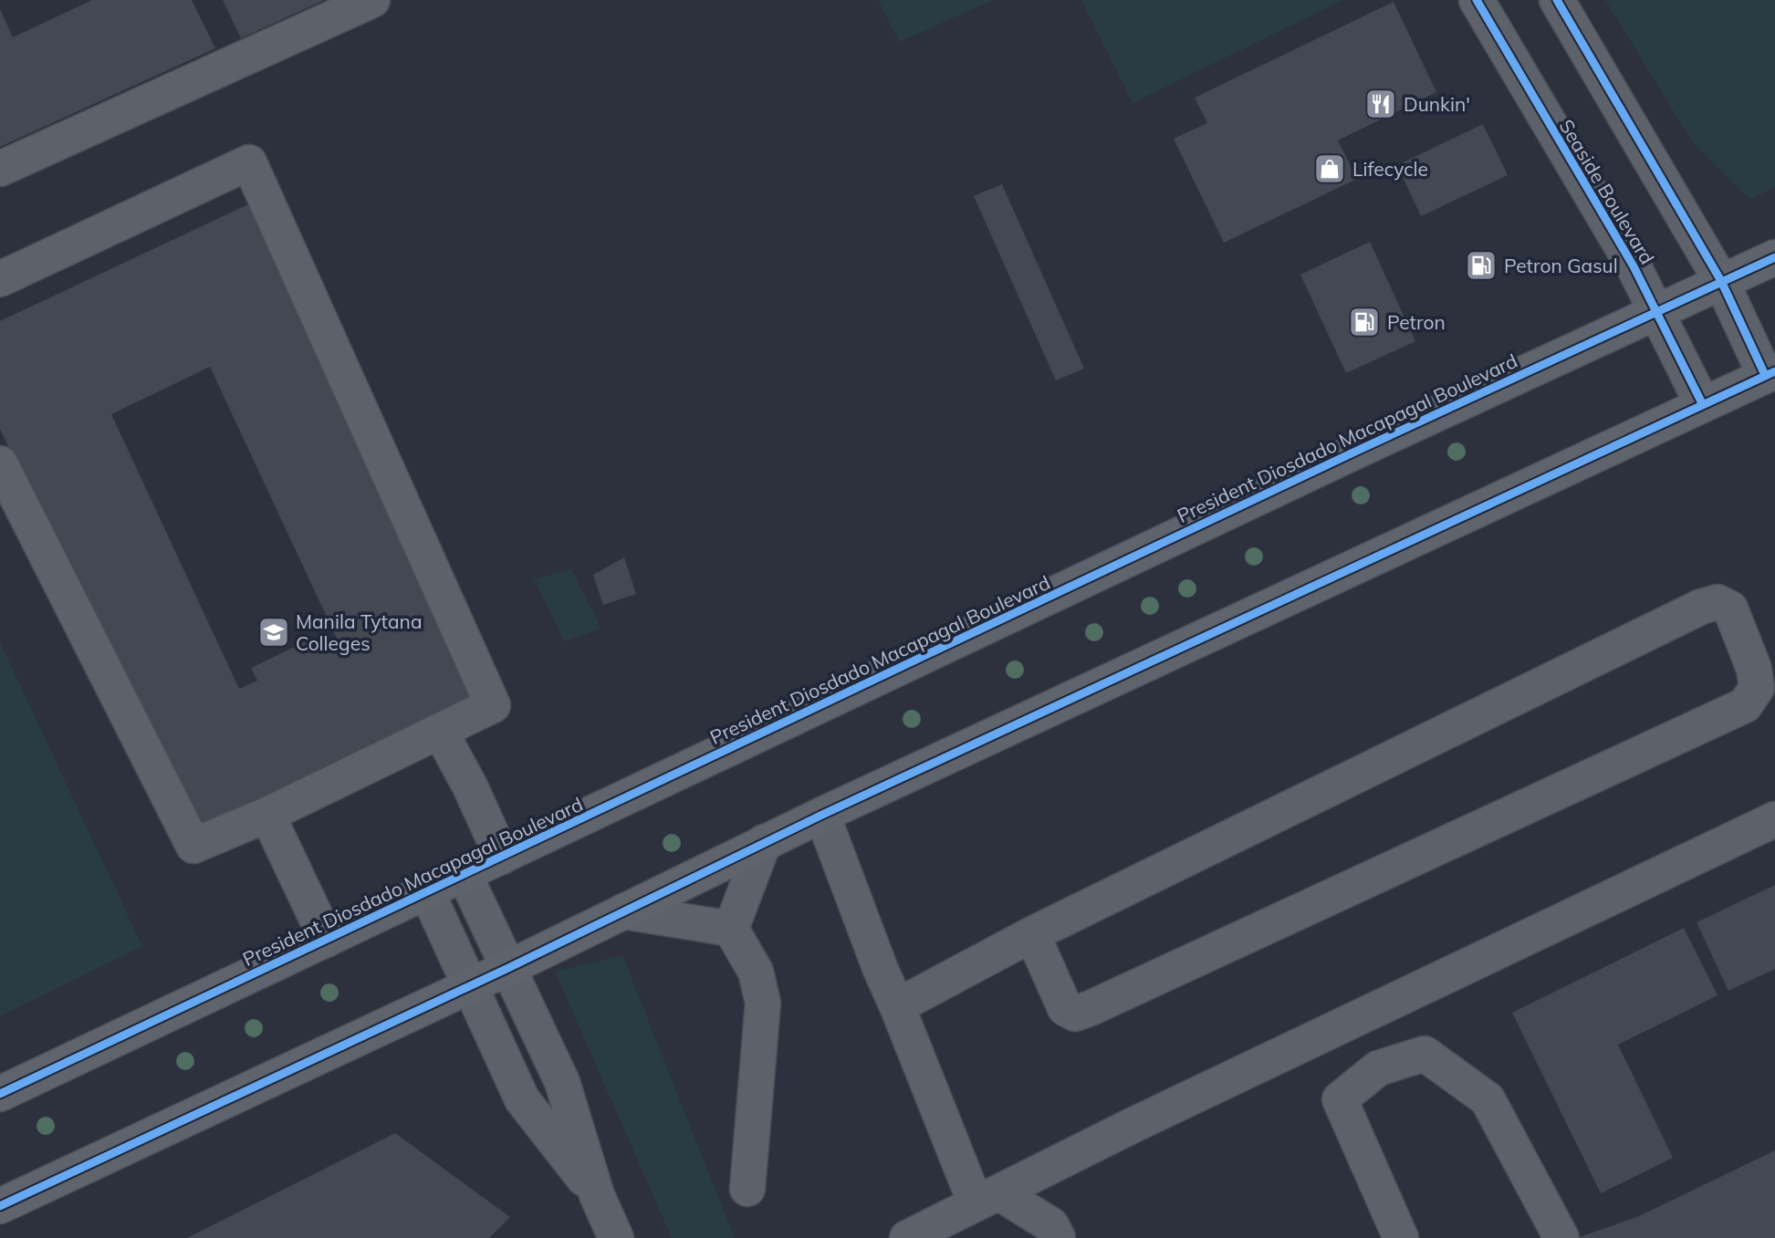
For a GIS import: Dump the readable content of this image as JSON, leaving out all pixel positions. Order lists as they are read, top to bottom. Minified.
{"streets":{"main road":["President Diosdado Macapagal Boulevard"],"street":["Seaside Boulevard"]},"crossings":[["Seaside Boulevard","President Diosdado Macapagal Boulevard"]],"places":{"restaurant":["Dunkin'"],"shop":["Lifecycle"],"fuel station":["Petron Gasul","Petron"],"school or university":["Manila Tytana Colleges"]}}
